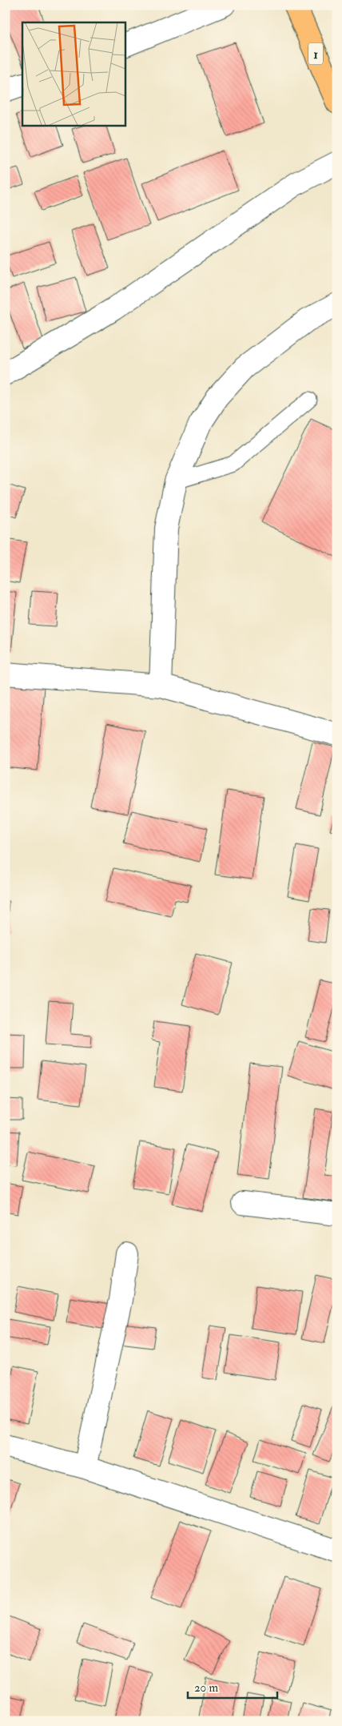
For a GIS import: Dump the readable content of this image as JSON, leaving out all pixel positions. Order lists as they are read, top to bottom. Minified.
{"streets":{"highway":["1"]},"scale_bar":"20 m"}
